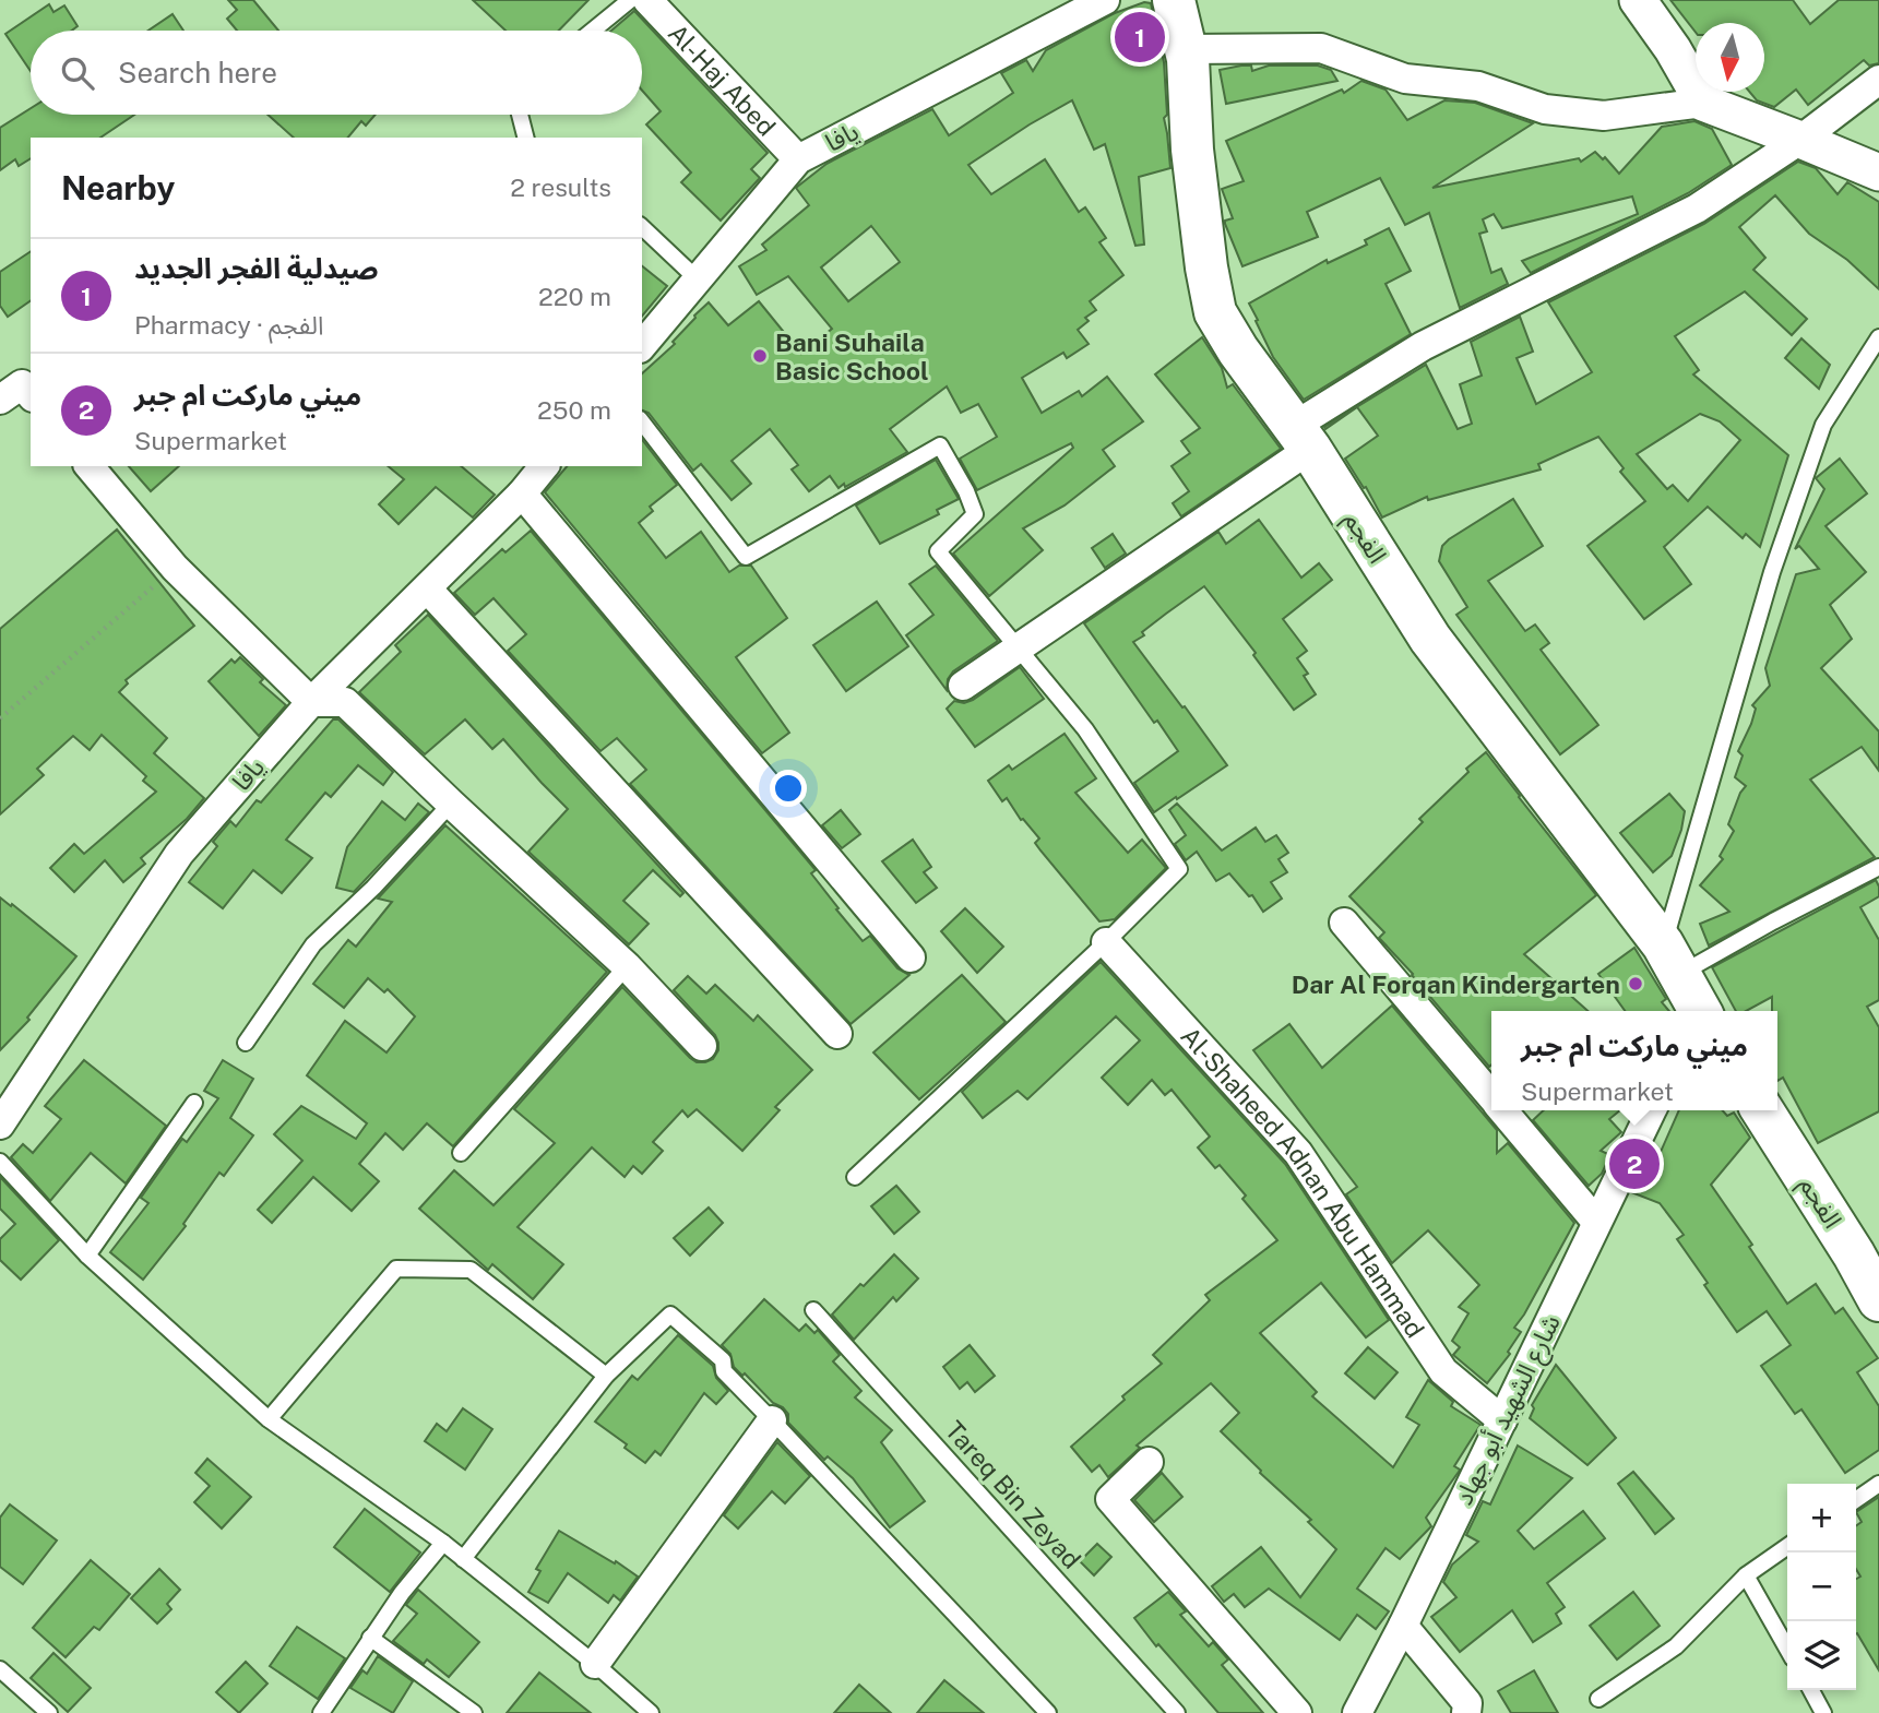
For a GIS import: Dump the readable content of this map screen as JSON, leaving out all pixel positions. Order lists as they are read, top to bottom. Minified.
{"streets":{"main road":["الفجم"],"street":["Al-Haj Abed","يافا","Al-Shaheed Adnan Abu Hammad","شارع الشهيد أبو جهاد"],"lane":["Tareq Bin Zeyad"]},"crossings":[["Al-Haj Abed","يافا"],["Al-Shaheed Adnan Abu Hammad","شارع الشهيد أبو جهاد"]],"places":["Bani Suhaila Basic School","Dar Al Forqan Kindergarten"],"north":"bottom","page":{"pins":["1","2"],"search":"Search here","heading":["Nearby","2 results"],"list":[{"mark":"1","name":"صيدلية الفجر الجديد","note":"Pharmacy · الفجم","value":"220 m"},{"mark":"2","name":"ميني ماركت ام جبر","note":"Supermarket","value":"250 m"}],"popup":["ميني ماركت ام جبر","Supermarket"],"map_buttons":["+","−"]}}
